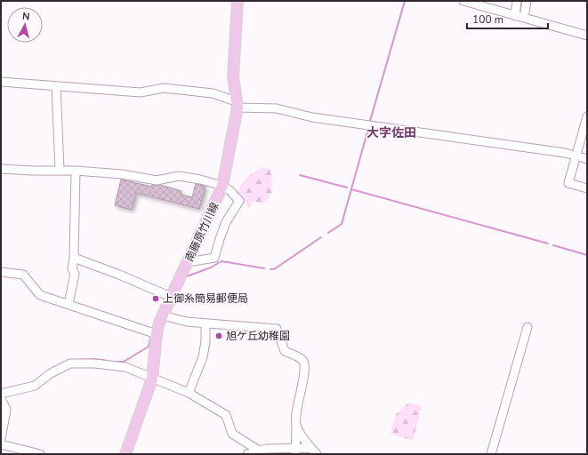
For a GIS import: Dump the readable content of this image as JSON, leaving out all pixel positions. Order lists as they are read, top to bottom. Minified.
{"streets":{"main road":["南藤原竹川線"]},"districts":["大字佐田"],"places":["上御糸簡易郵便局","旭ケ丘幼稚園"],"scale_bar":"100 m","north":"top"}
